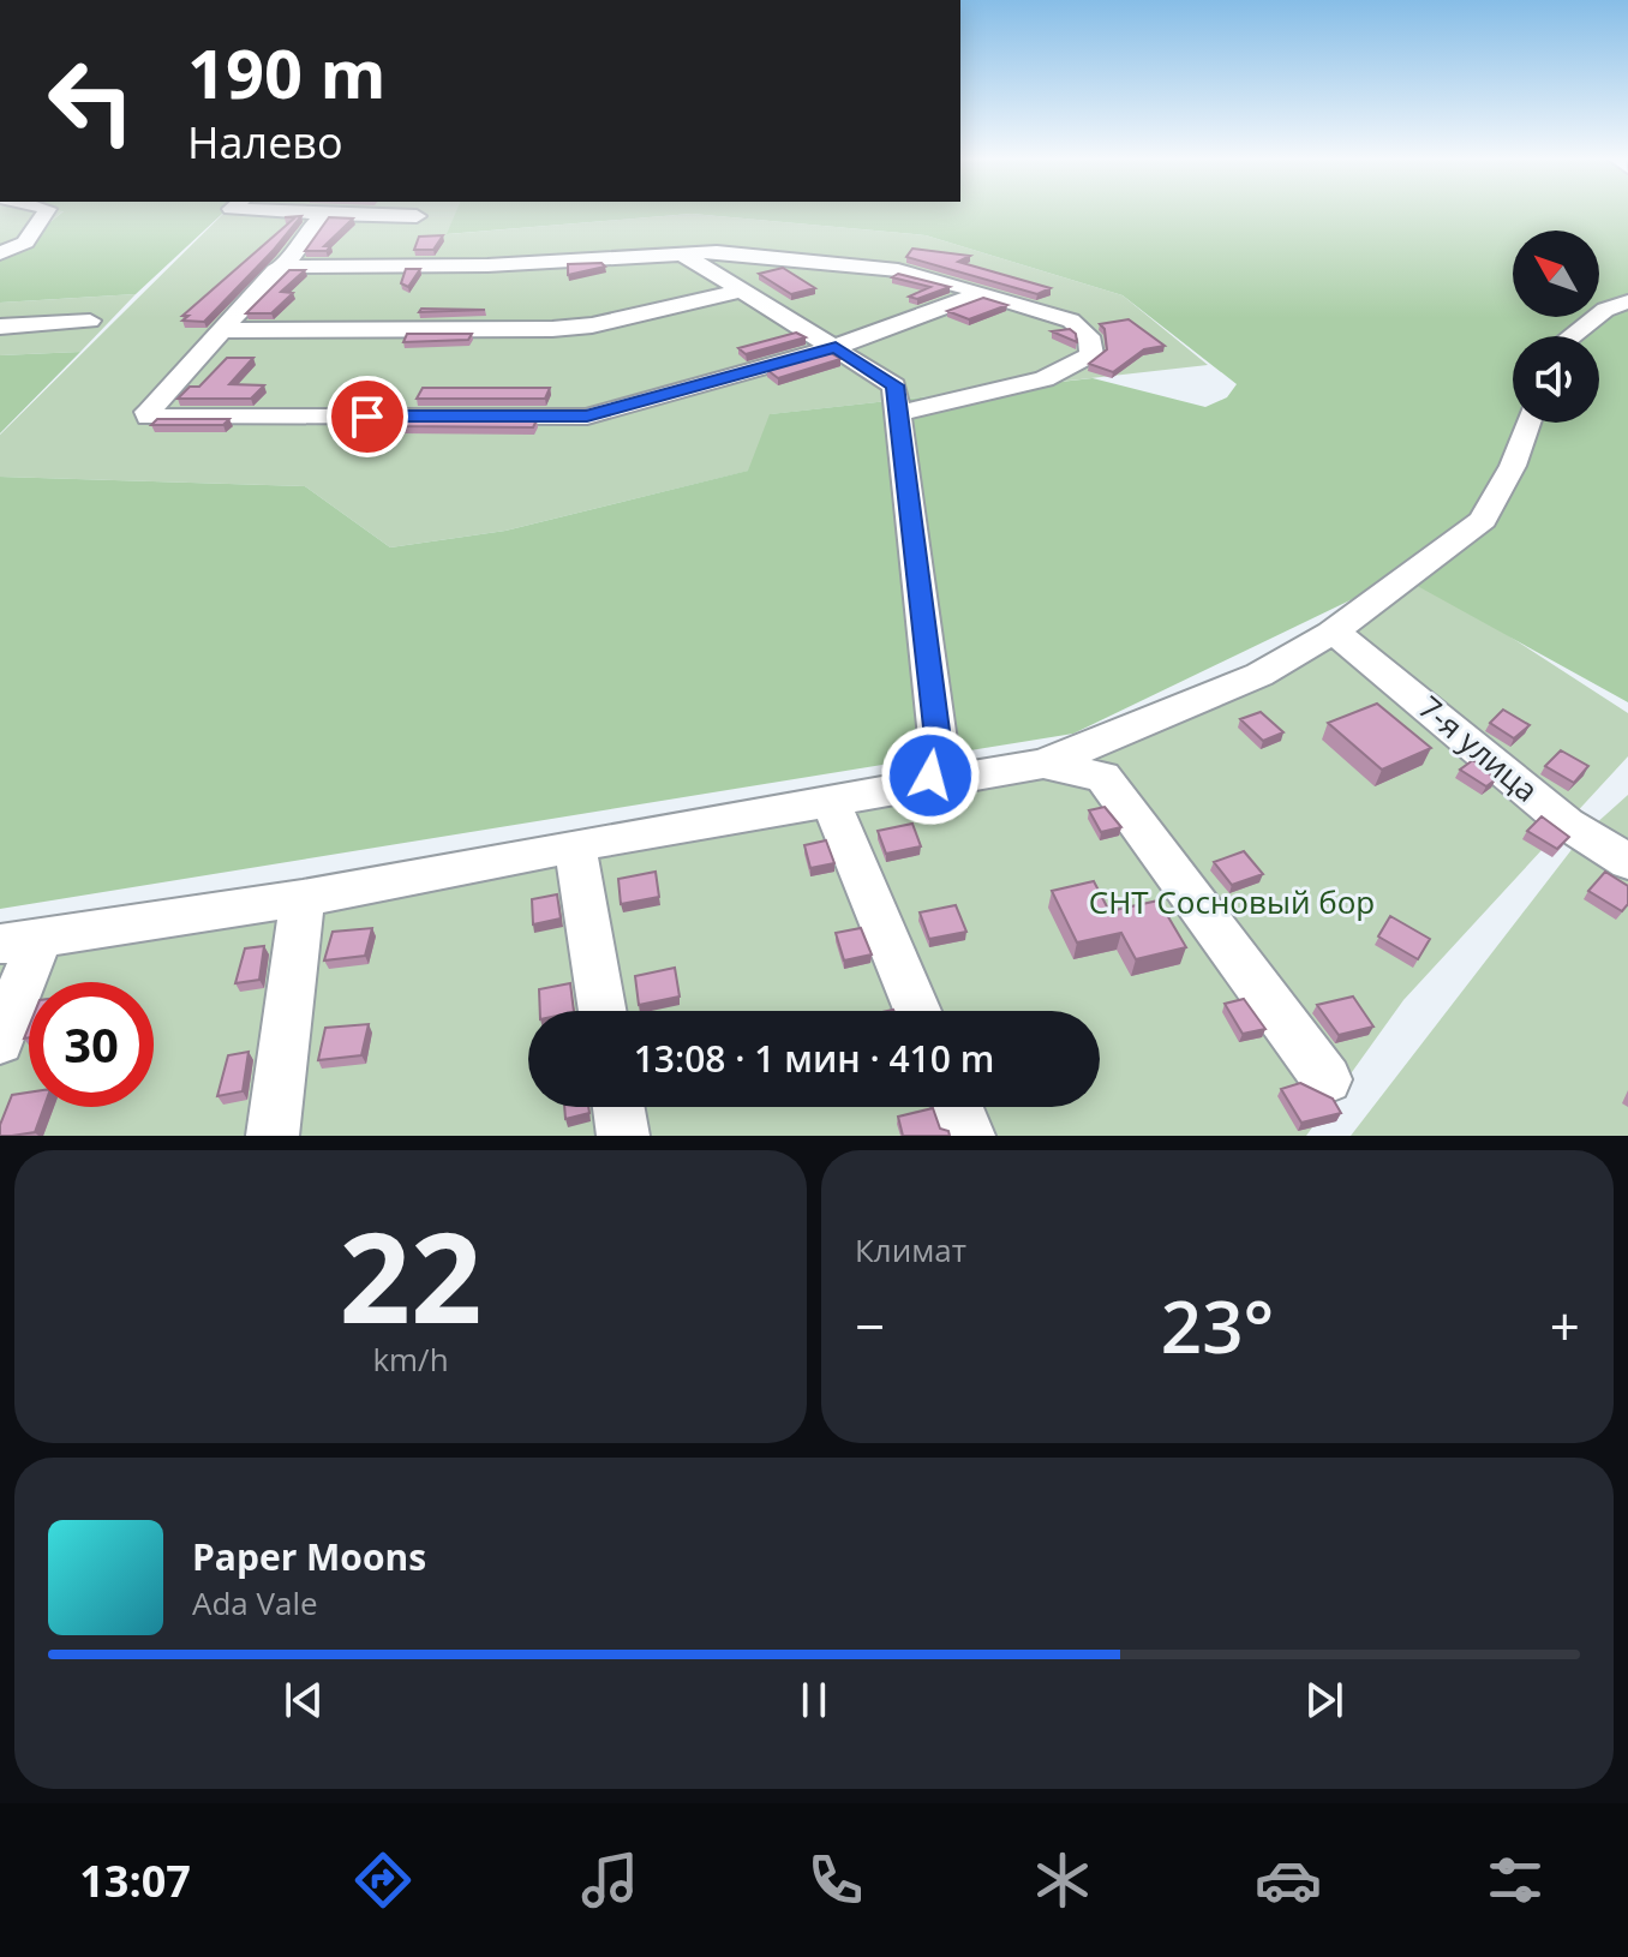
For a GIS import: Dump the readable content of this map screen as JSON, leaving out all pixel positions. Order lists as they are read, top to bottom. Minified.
{"streets":{"street":["7-я улица"]},"parks":["СНТ Сосновый бор"],"north":"top left","page":{"turn":["190 m","Налево"],"limit":"30","trip":"13:08 · 1 мин · 410 m","tile":[["22","km/h"],"Климат"],"heat":["−","23°","+"],"song":["Paper Moons","Ada Vale"],"tabs":"13:07"}}
